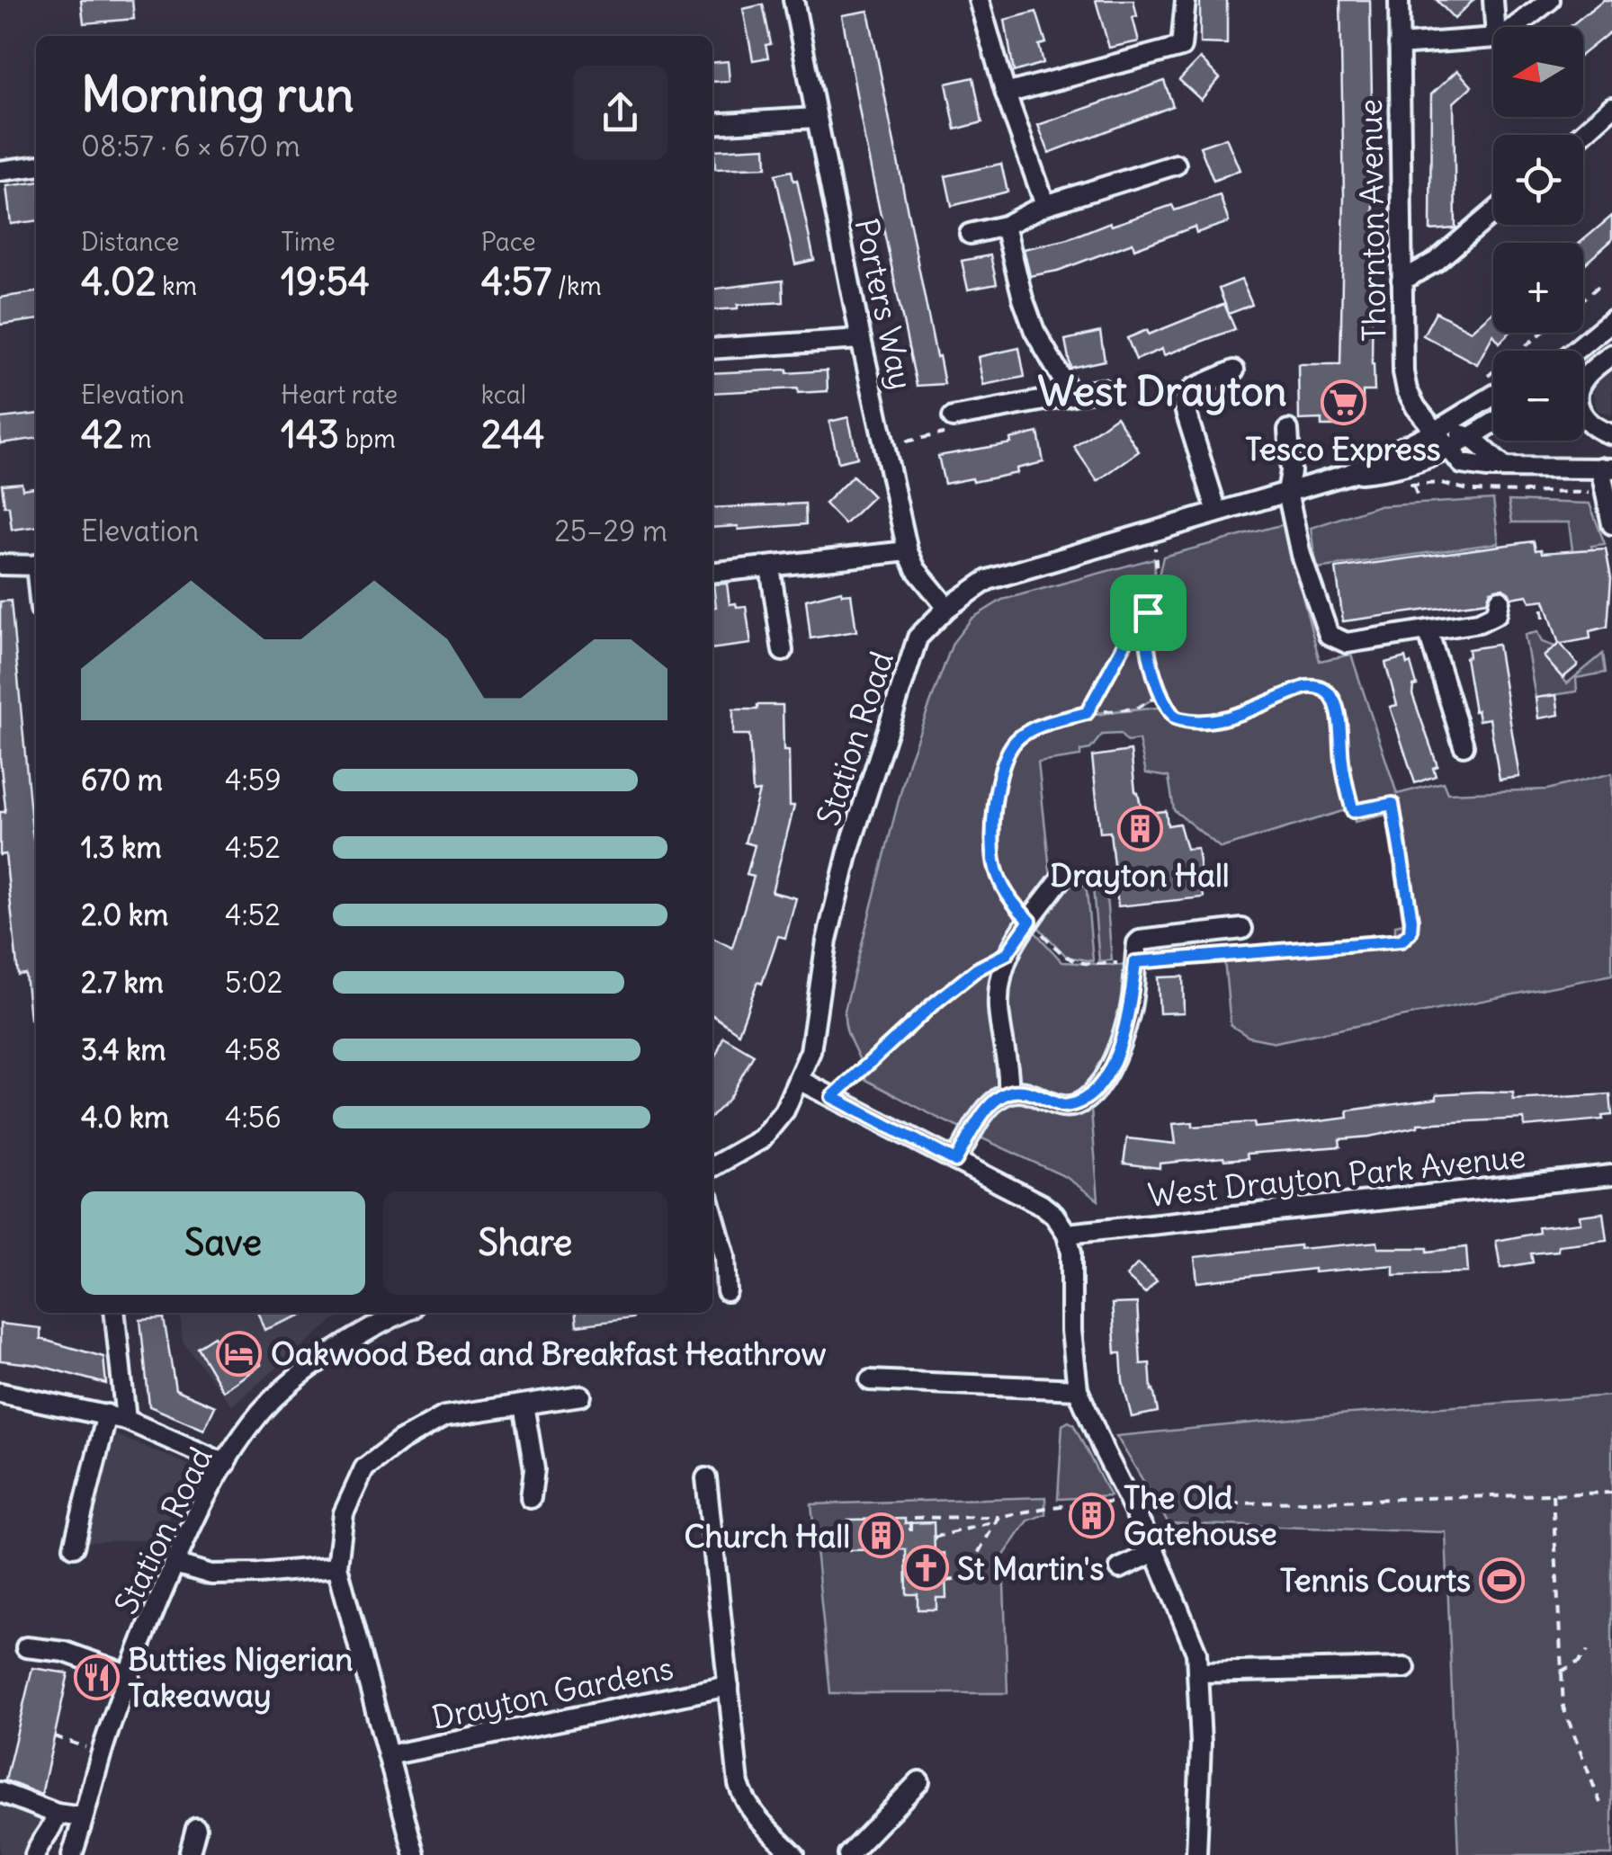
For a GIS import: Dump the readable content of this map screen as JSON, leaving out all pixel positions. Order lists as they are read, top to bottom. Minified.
{"streets":{"street":["Thornton Avenue","Porters Way","Station Road","West Drayton Park Avenue","Drayton Gardens"]},"crossings":[["Thornton Avenue","Station Road"],["Porters Way","Station Road"]],"districts":["West Drayton"],"places":{"supermarket":["Tesco Express"],"building":["Drayton Hall","The Old Gatehouse","Church Hall"],"hotel":["Oakwood Bed and Breakfast Heathrow"],"church":["St Martin's"],"sports":["Tennis Courts"],"restaurant":["Butties Nigerian Takeaway"]},"north":"left","page":{"map_buttons":["+","−"],"heading":["Morning run","08:57 · 6 × 670 m"],"stats":[["Distance","4.02 km"],["Time","19:54"],["Pace","4:57 /km"],["Elevation","42 m"],["Heart rate","143 bpm"],["kcal","244"]],"chart":["Elevation","25–29 m"],"list":[{"name":"670 m","note":"4:59"},{"name":"1.3 km","note":"4:52"},{"name":"2.0 km","note":"4:52"},{"name":"2.7 km","note":"5:02"},{"name":"3.4 km","note":"4:58"},{"name":"4.0 km","note":"4:56"}],"buttons":["Save","Share"]}}
